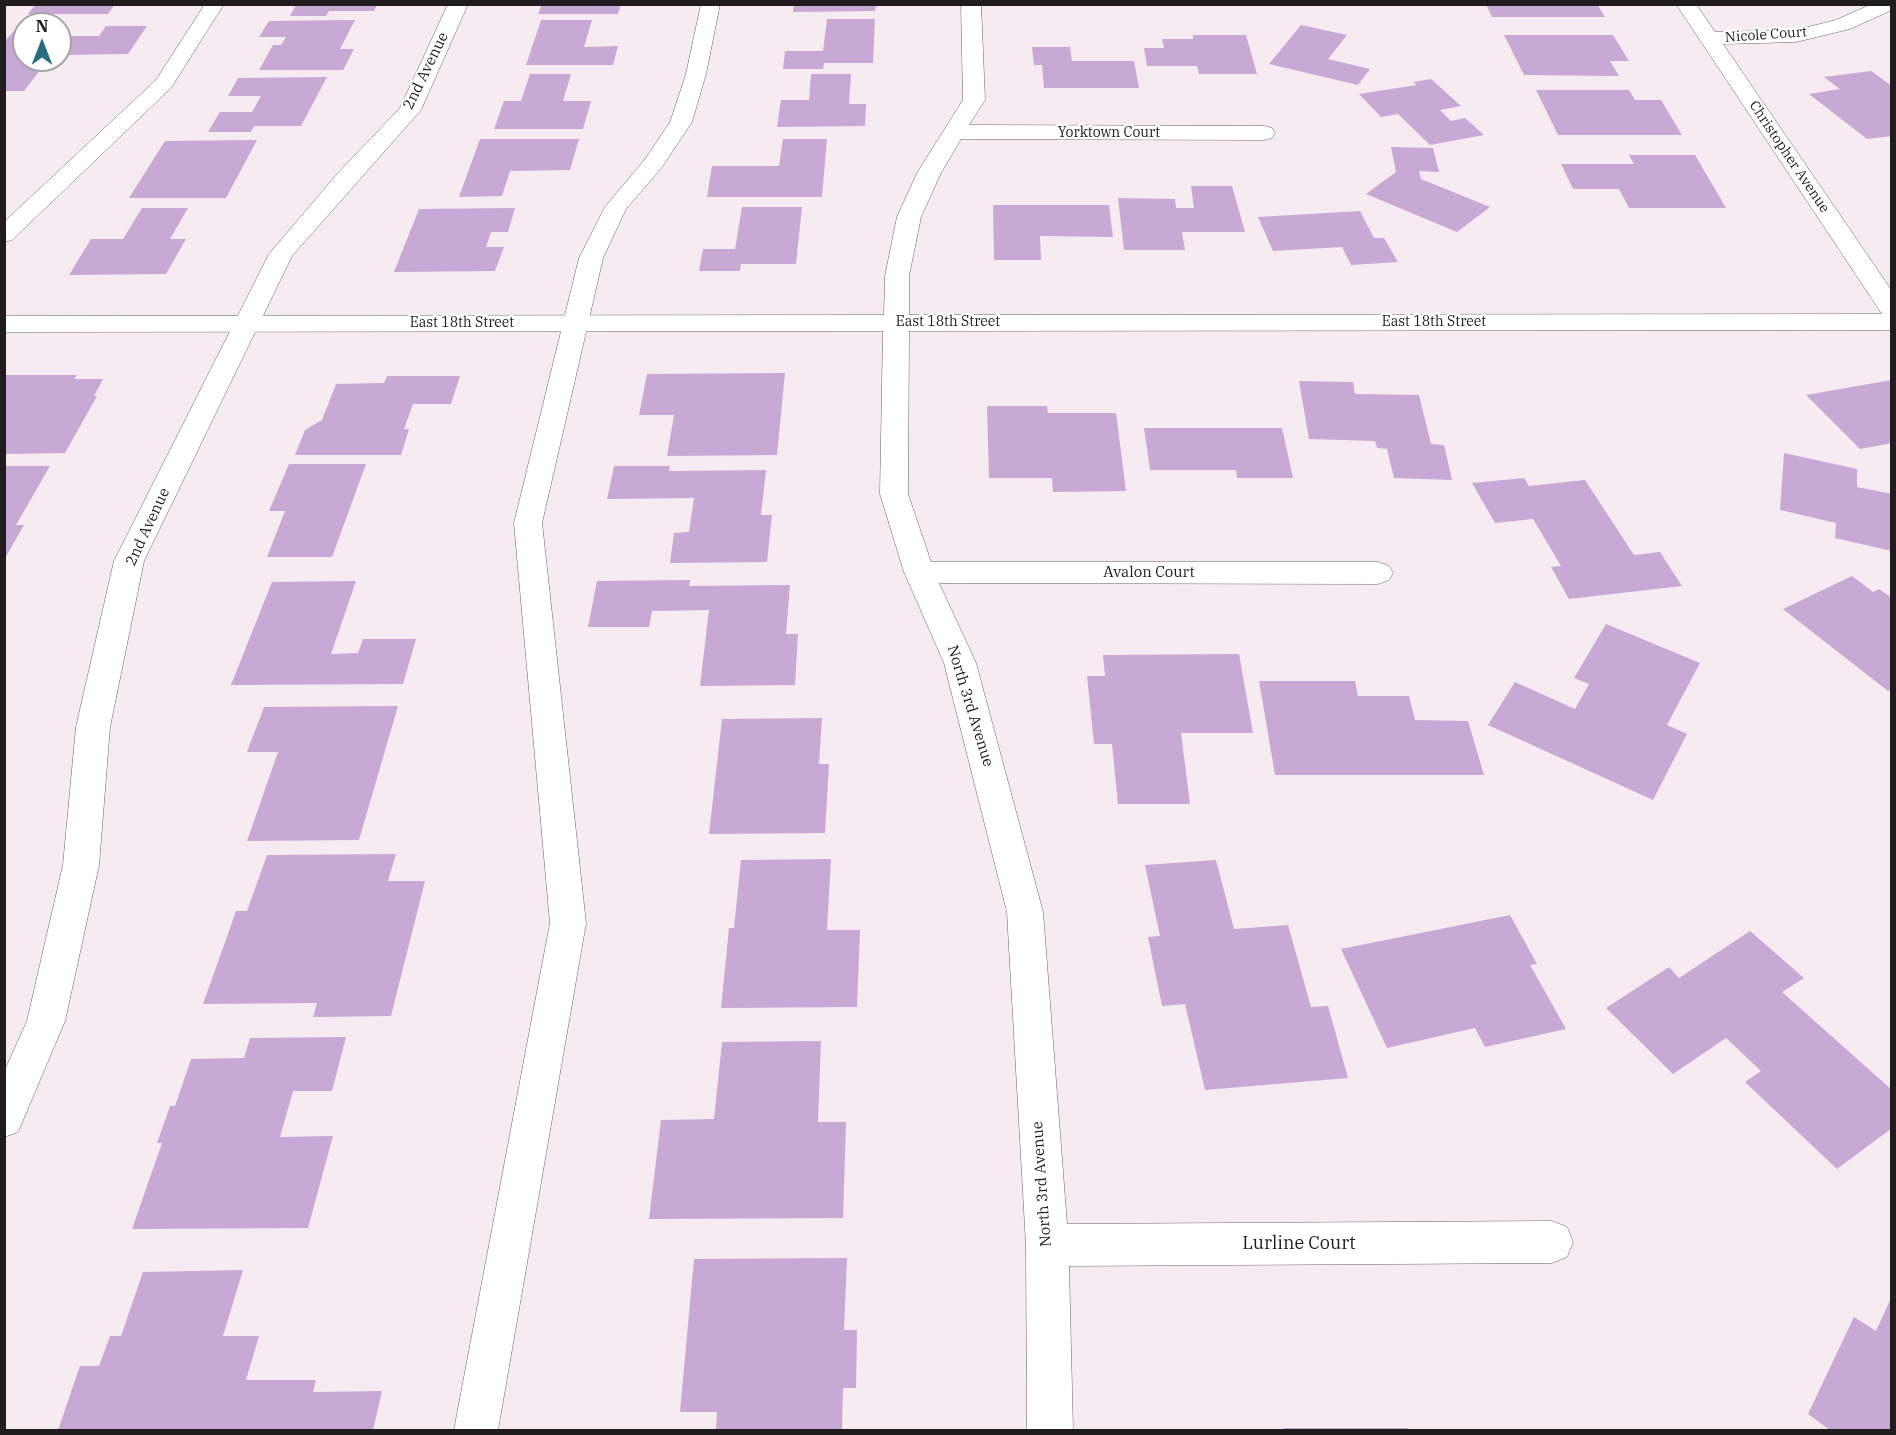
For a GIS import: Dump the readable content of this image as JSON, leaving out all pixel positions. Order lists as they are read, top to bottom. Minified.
{"streets":{"street":["Nicole Court","2nd Avenue","Yorktown Court","Christopher Avenue","East 18th Street","Avalon Court","North 3rd Avenue","Lurline Court"]},"crossings":[["Nicole Court","Christopher Avenue"],["2nd Avenue","East 18th Street"],["Yorktown Court","North 3rd Avenue"],["East 18th Street","North 3rd Avenue"],["Avalon Court","North 3rd Avenue"],["North 3rd Avenue","Lurline Court"]],"north":"top"}
